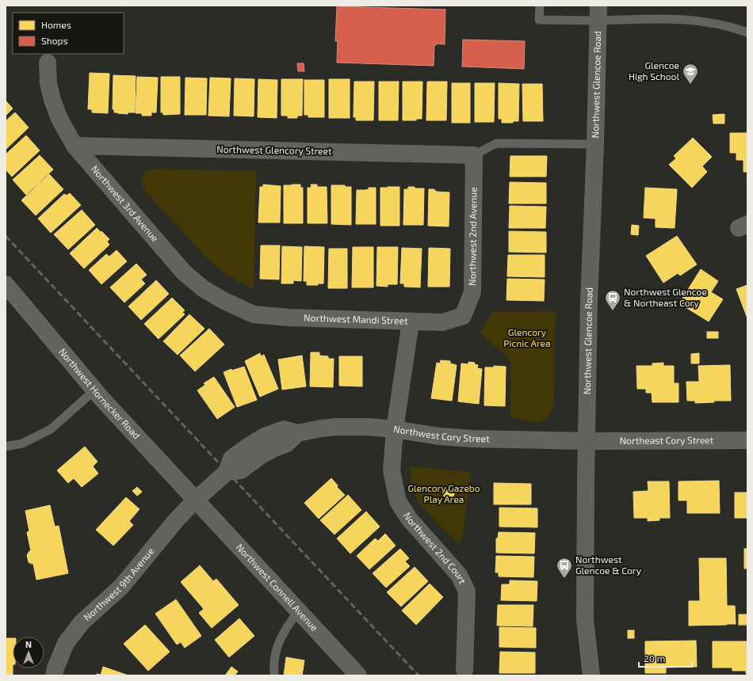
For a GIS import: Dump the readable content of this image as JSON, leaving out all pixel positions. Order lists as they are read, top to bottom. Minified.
{"streets":{"main road":["Northwest Glencoe Road"],"street":["Northwest Glencory Street","Northwest 3rd Avenue","Northwest 2nd Avenue","Northwest Mandi Street","Northwest Hornecker Road","Northwest Cory Street","Northeast Cory Street","Northwest 2nd Court","Northwest 9th Avenue","Northwest Connell Avenue"]},"crossings":[["Northwest Glencoe Road","Northwest Cory Street"],["Northwest Glencoe Road","Northeast Cory Street"],["Northwest Glencory Street","Northwest 3rd Avenue"],["Northwest Glencory Street","Northwest 2nd Avenue"],["Northwest 3rd Avenue","Northwest Mandi Street"],["Northwest 2nd Avenue","Northwest Mandi Street"],["Northwest Hornecker Road","Northwest Cory Street"],["Northwest Hornecker Road","Northwest 9th Avenue"],["Northwest Hornecker Road","Northwest Connell Avenue"],["Northwest Cory Street","Northeast Cory Street"],["Northwest Cory Street","Northwest 2nd Court"],["Northwest Cory Street","Northwest 9th Avenue"],["Northwest Cory Street","Northwest Connell Avenue"],["Northwest 9th Avenue","Northwest Connell Avenue"]],"parks":["Glencory Picnic Area","Glencory Gazebo Play Area"],"places":{"school or university":["Glencoe High School"],"bus stop":["Northwest Glencoe & Northeast Cory","Northwest Glencoe & Cory"]},"legend":["Homes","Shops"],"scale_bar":"20 m","north":"top"}
